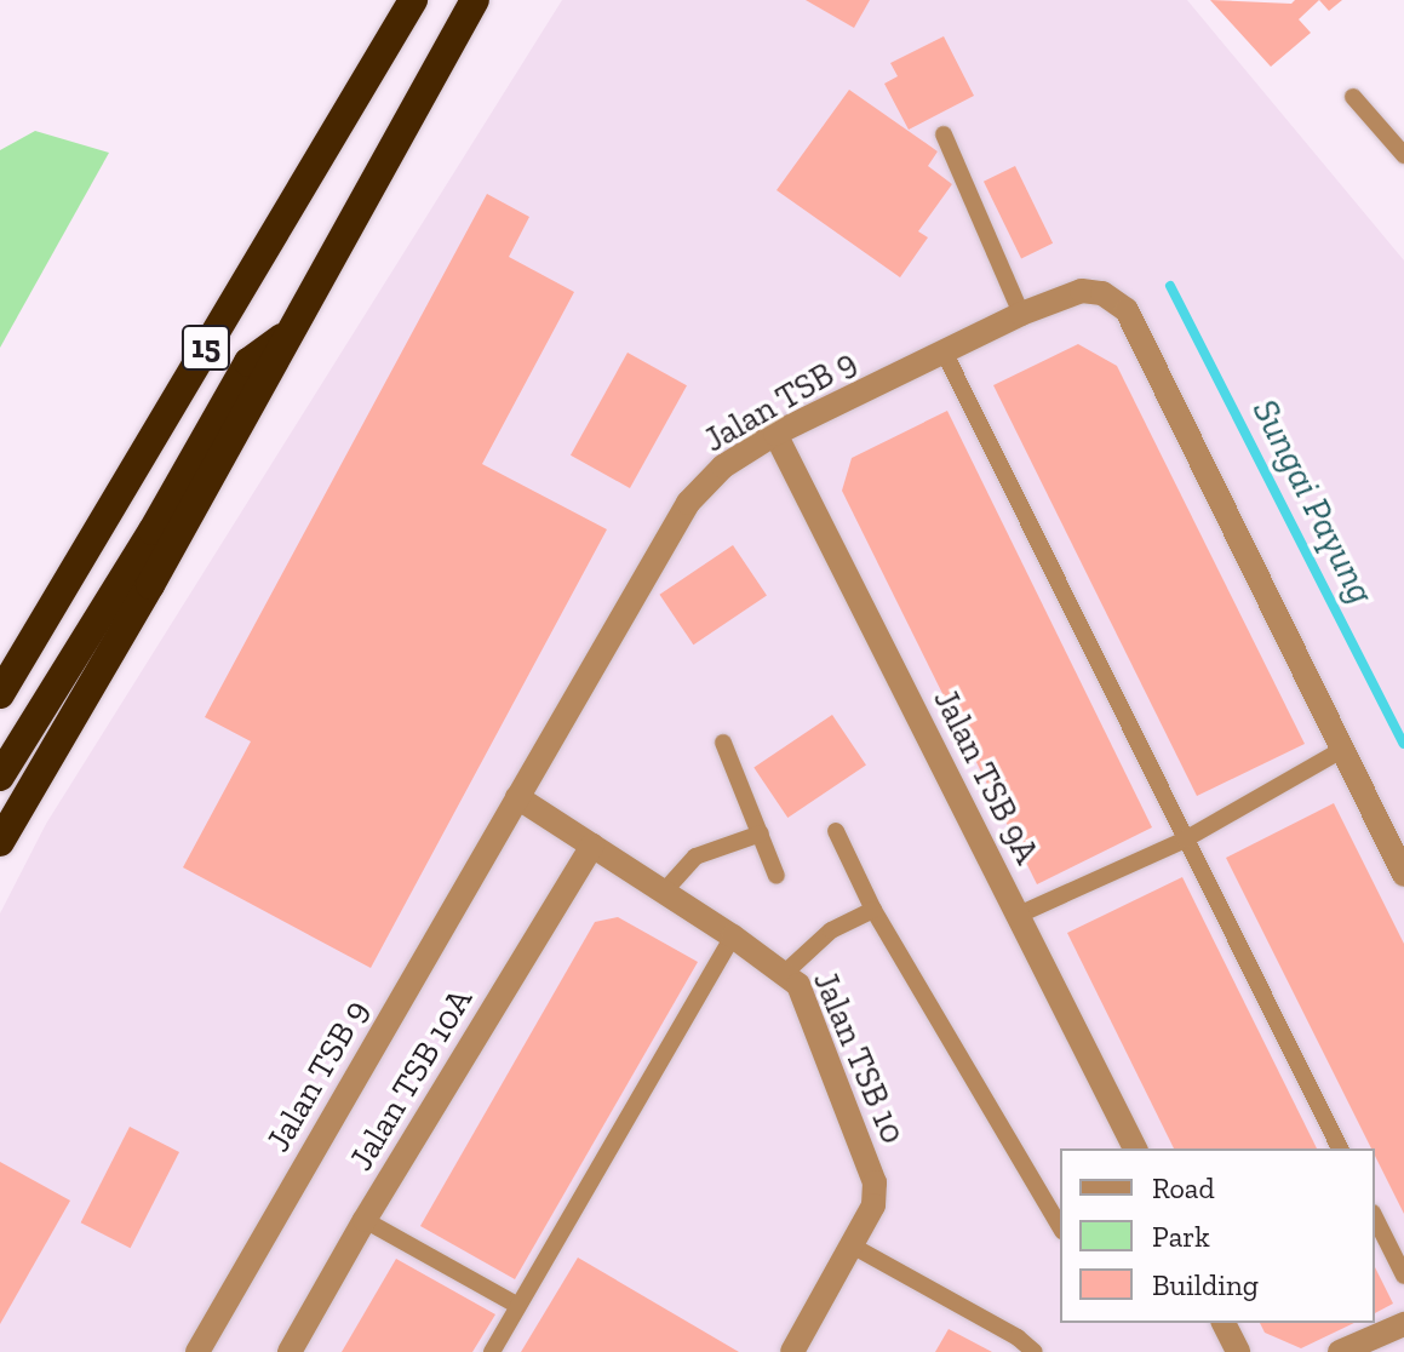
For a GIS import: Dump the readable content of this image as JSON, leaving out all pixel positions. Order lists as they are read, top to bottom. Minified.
{"streets":{"highway":["15"],"street":["Jalan TSB 9","Jalan TSB 9A","Jalan TSB 10","Jalan TSB 10A"]},"crossings":[["Jalan TSB 9","Jalan TSB 9A"],["Jalan TSB 9","Jalan TSB 10"],["Jalan TSB 10","Jalan TSB 10A"]],"water":["Sungai Payung"],"legend":["Road","Park","Building"]}
